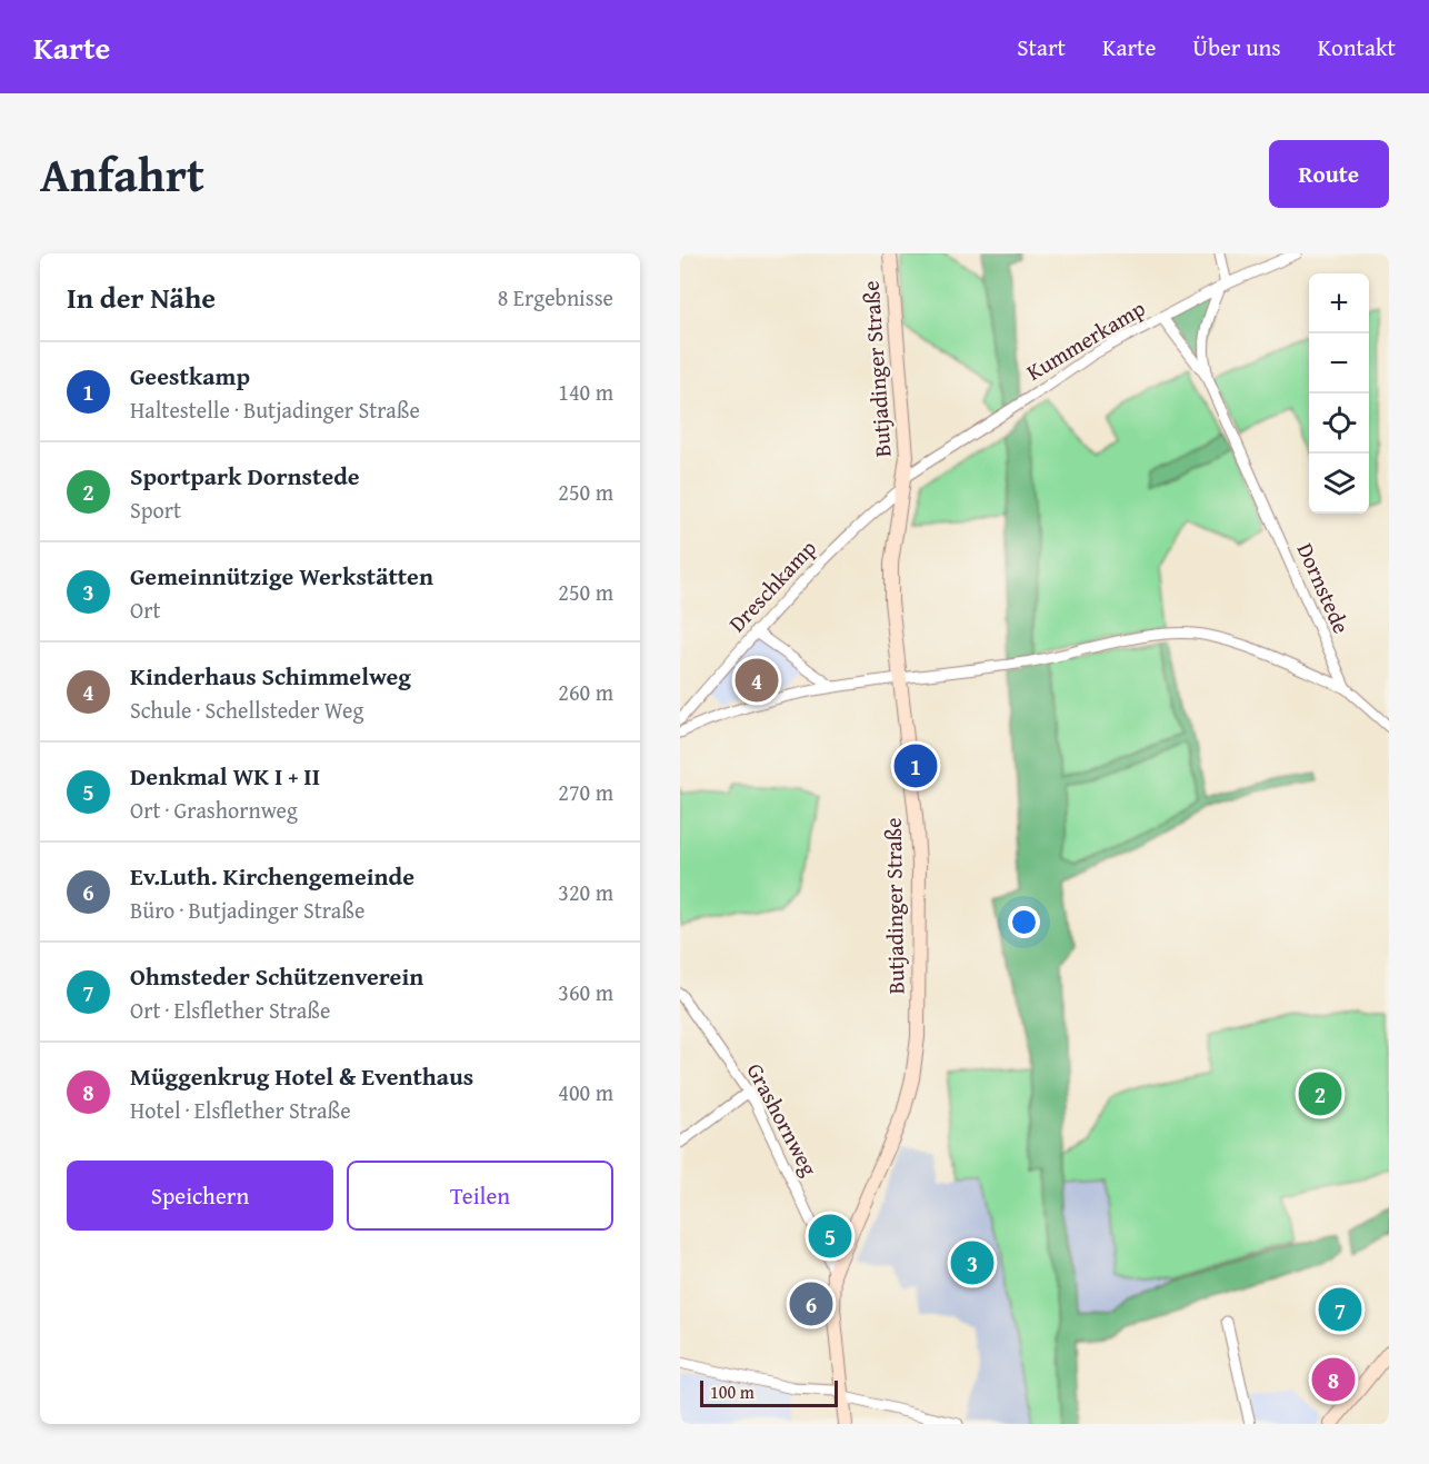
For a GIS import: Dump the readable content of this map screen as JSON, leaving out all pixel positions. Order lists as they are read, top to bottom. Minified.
{"streets":{"street":["Kummerkamp","Butjadinger Straße","Dreschkamp","Dornstede","Grashornweg"]},"crossings":[["Kummerkamp","Butjadinger Straße"],["Kummerkamp","Dreschkamp"],["Kummerkamp","Dornstede"],["Butjadinger Straße","Dreschkamp"],["Butjadinger Straße","Grashornweg"]],"scale_bar":"100 m","page":{"header":"Karte","nav":["Start","Karte","Über uns","Kontakt"],"title":"Anfahrt","buttons":["Route",["Speichern","Teilen"]],"heading":["In der Nähe","8 Ergebnisse"],"map_buttons":["+","−"],"list":[{"mark":"1","name":"Geestkamp","note":"Haltestelle · Butjadinger Straße","value":"140 m"},{"mark":"2","name":"Sportpark Dornstede","note":"Sport","value":"250 m"},{"mark":"3","name":"Gemeinnützige Werkstätten","note":"Ort","value":"250 m"},{"mark":"4","name":"Kinderhaus Schimmelweg","note":"Schule · Schellsteder Weg","value":"260 m"},{"mark":"5","name":"Denkmal WK I + II","note":"Ort · Grashornweg","value":"270 m"},{"mark":"6","name":"Ev.Luth. Kirchengemeinde","note":"Büro · Butjadinger Straße","value":"320 m"},{"mark":"7","name":"Ohmsteder Schützenverein","note":"Ort · Elsflether Straße","value":"360 m"},{"mark":"8","name":"Müggenkrug Hotel & Eventhaus","note":"Hotel · Elsflether Straße","value":"400 m"}],"pins":["4","1","2","5","3","6","7","8"],"scale":"100 m"}}
